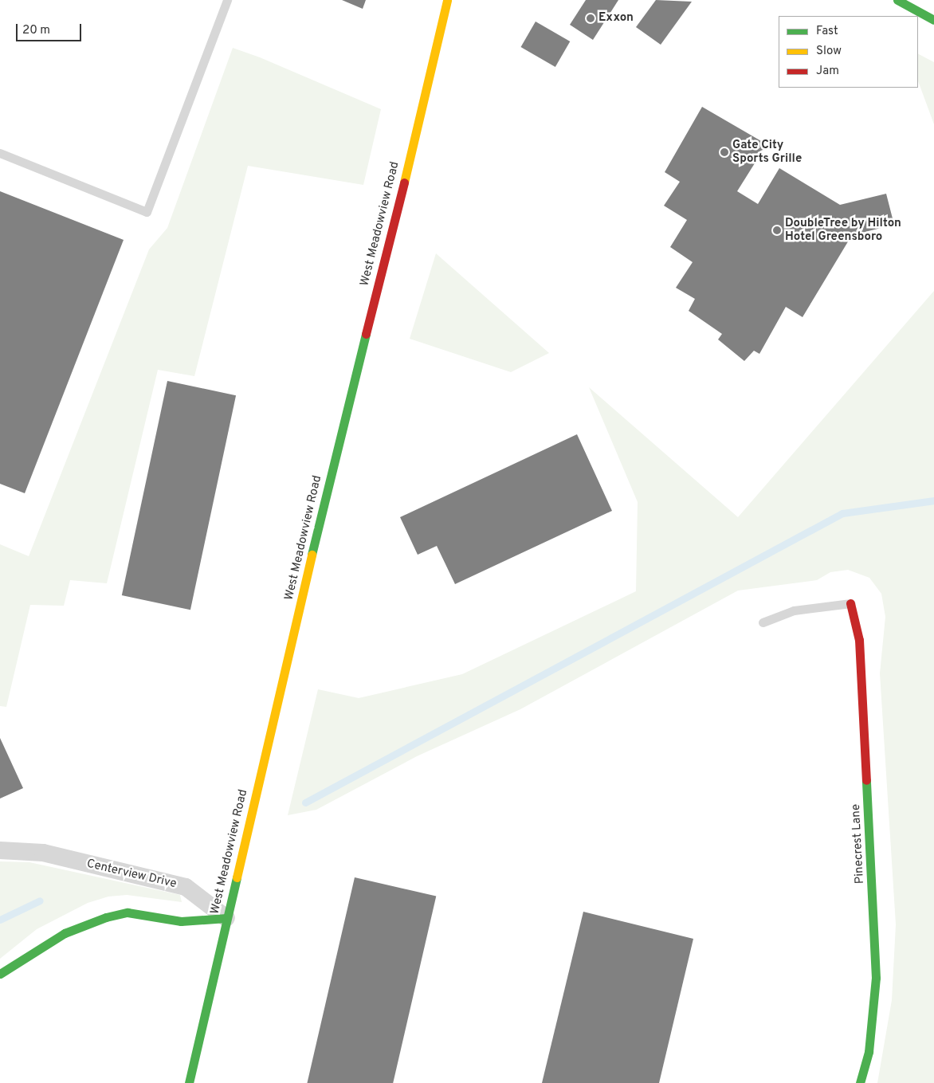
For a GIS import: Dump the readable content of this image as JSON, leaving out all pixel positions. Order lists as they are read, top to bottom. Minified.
{"streets":{"street":["West Meadowview Road","Pinecrest Lane","Centerview Drive"]},"crossings":[["West Meadowview Road","Centerview Drive"]],"places":["Exxon","Gate City Sports Grille","DoubleTree by Hilton Hotel Greensboro"],"legend":["Fast","Slow","Jam"],"scale_bar":"20 m"}
